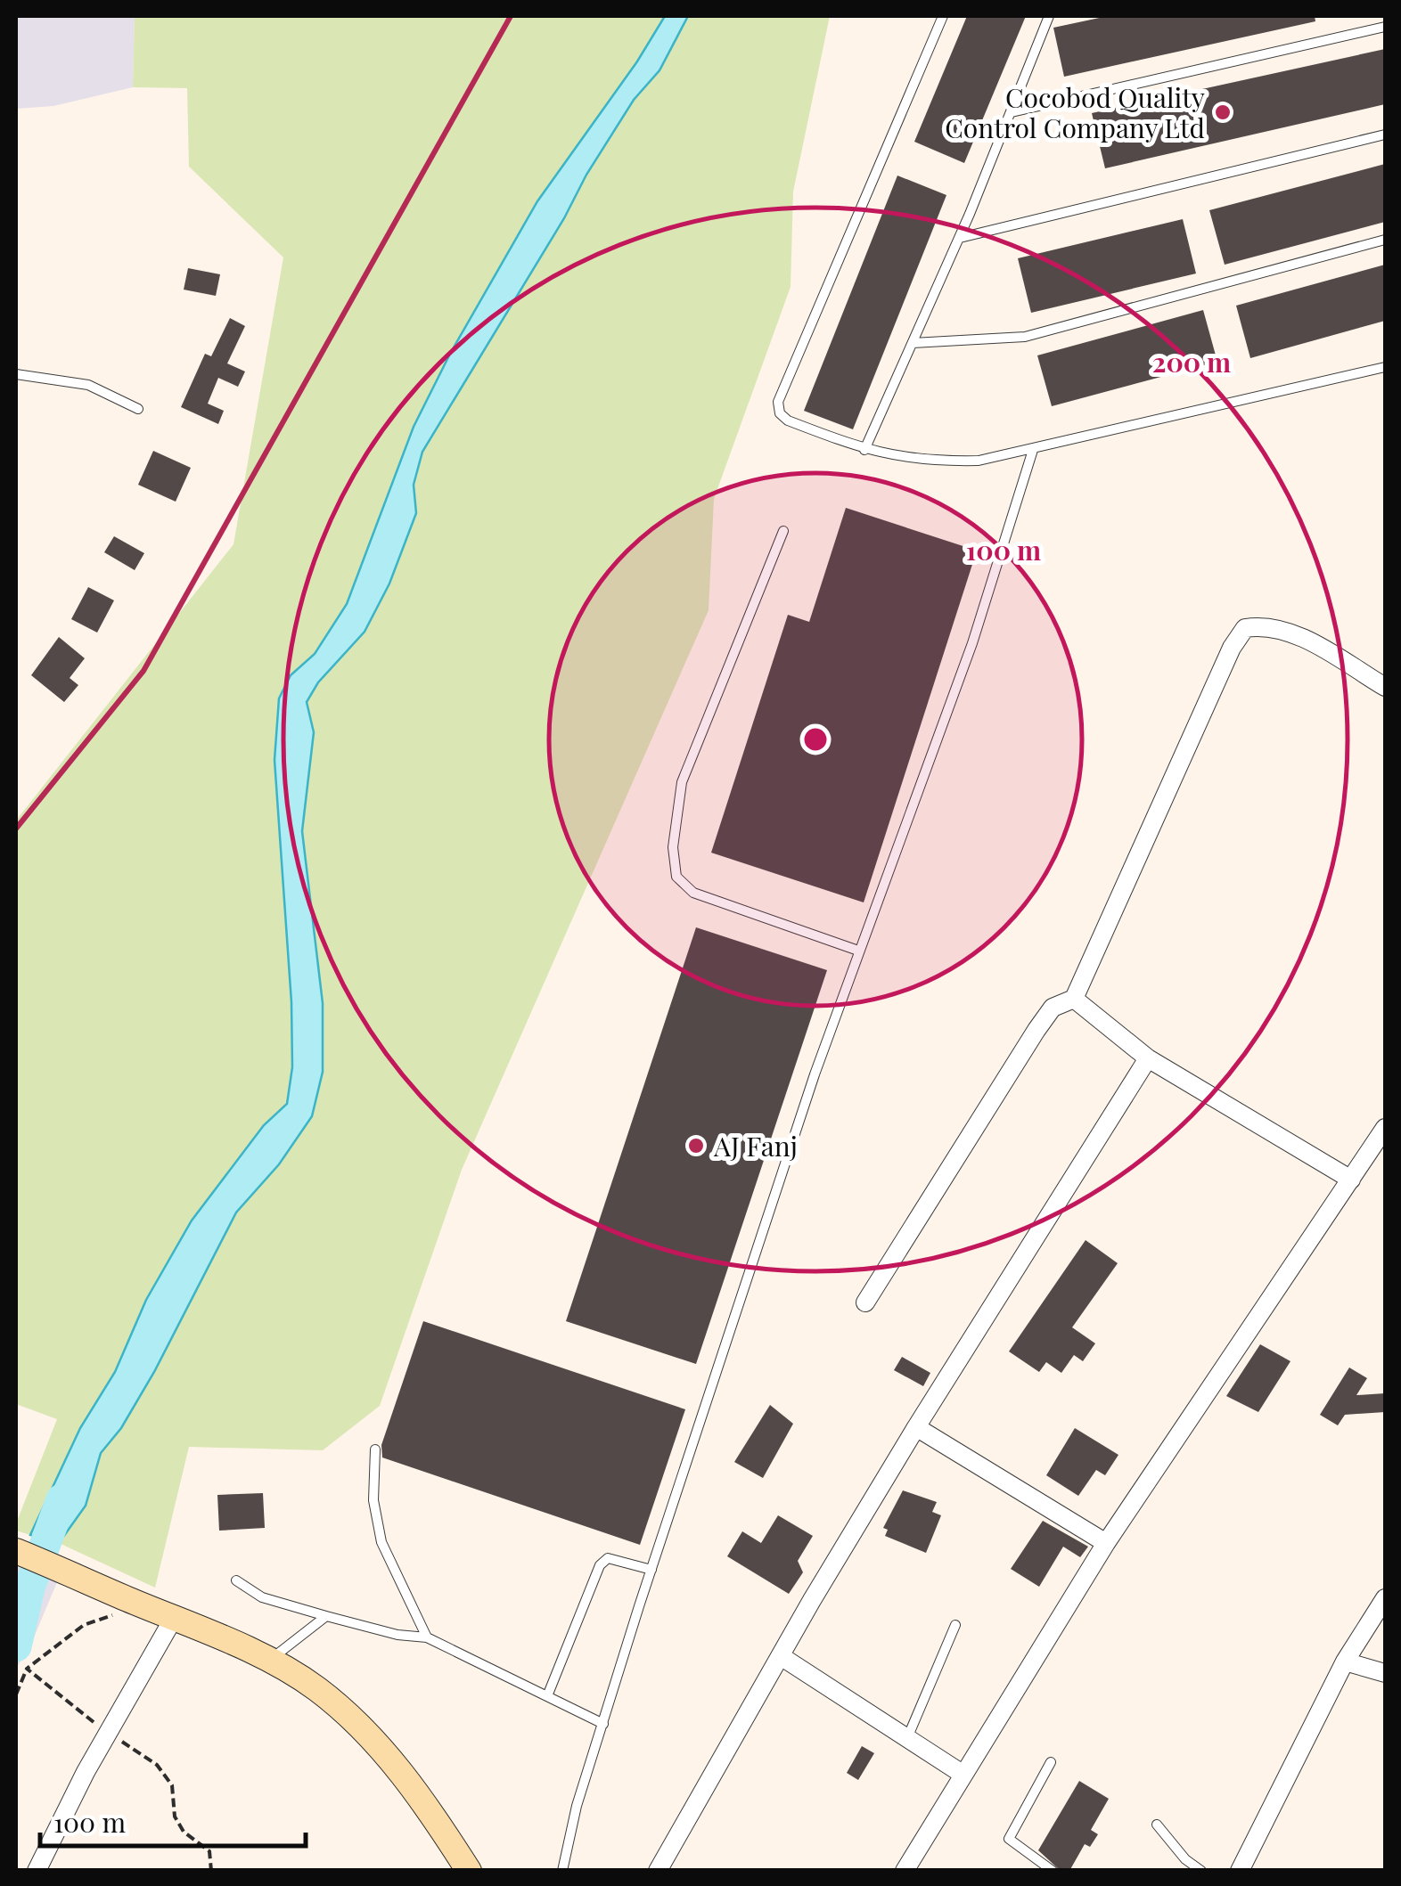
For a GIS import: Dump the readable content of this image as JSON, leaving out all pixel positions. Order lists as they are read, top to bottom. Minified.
{"places":["Cocobod Quality Control Company Ltd","AJ Fanj"],"scale_bar":"100 m","rings":["200 m","100 m"]}
